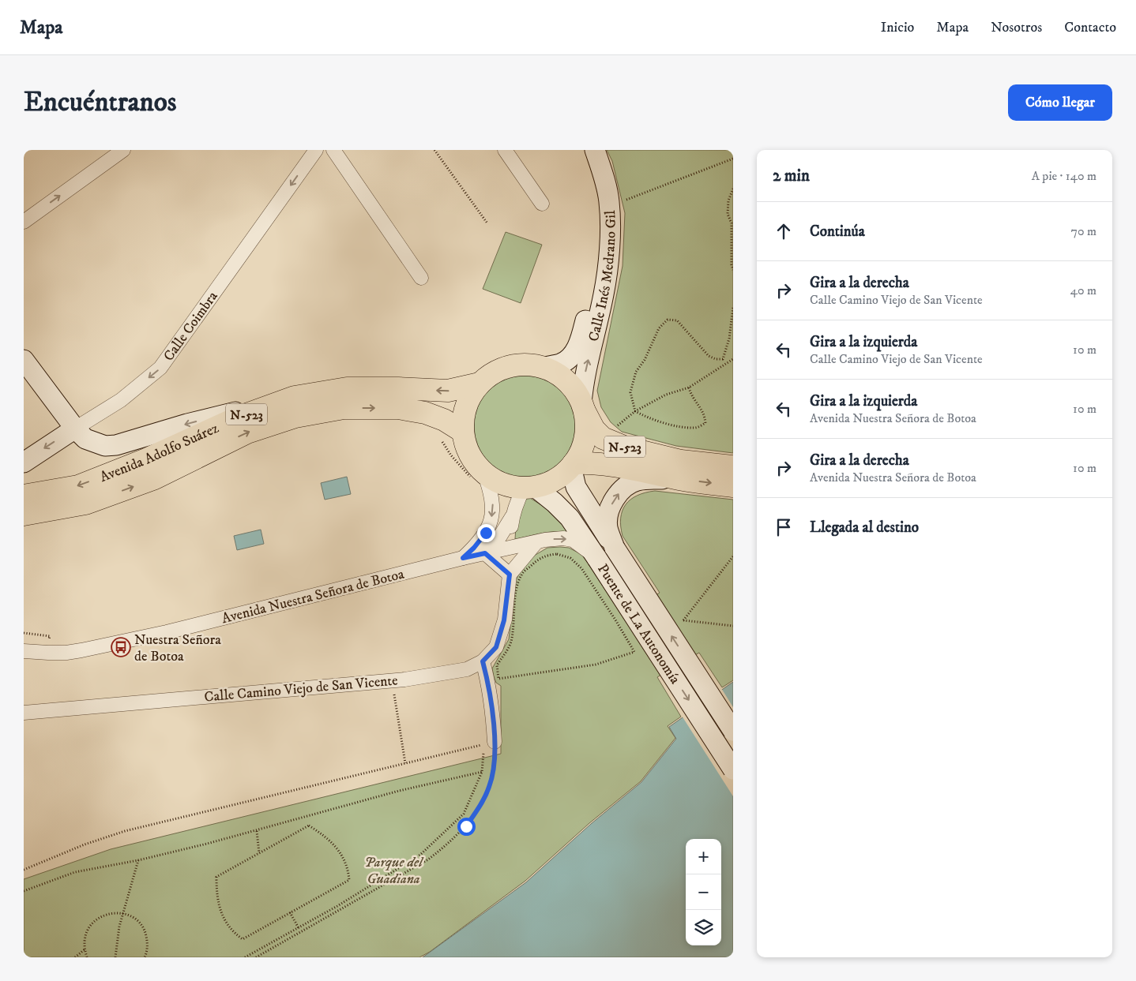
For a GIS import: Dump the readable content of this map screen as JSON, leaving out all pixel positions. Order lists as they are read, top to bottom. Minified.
{"streets":{"highway":["N-523","Avenida Adolfo Suárez"],"main road":["Calle Inés Medrano Gil","Calle Coimbra","Puente de La Autonomía"],"street":["Avenida Nuestra Señora de Botoa","Calle Camino Viejo de San Vicente"]},"crossings":[["Calle Inés Medrano Gil","N-523"],["Calle Inés Medrano Gil","Avenida Adolfo Suárez"],["Calle Inés Medrano Gil","Puente de La Autonomía"],["N-523","Avenida Adolfo Suárez"],["N-523","Puente de La Autonomía"],["Avenida Adolfo Suárez","Puente de La Autonomía"],["Avenida Nuestra Señora de Botoa","Puente de La Autonomía"]],"one_way":["Calle Inés Medrano Gil","Calle Coimbra"],"parks":["Parque del Guadiana"],"places":{"bus stop":["Nuestra Señora de Botoa"]},"page":{"header":"Mapa","nav":["Inicio","Mapa","Nosotros","Contacto"],"buttons":"Cómo llegar","title":"Encuéntranos","heading":["2 min","A pie · 140 m"],"list":[["Continúa","70 m"],["Gira a la derecha","Calle Camino Viejo de San Vicente","40 m"],["Gira a la izquierda","Calle Camino Viejo de San Vicente","10 m"],["Gira a la izquierda","Avenida Nuestra Señora de Botoa","10 m"],["Gira a la derecha","Avenida Nuestra Señora de Botoa","10 m"],"Llegada al destino"],"map_buttons":["+","−"]}}
